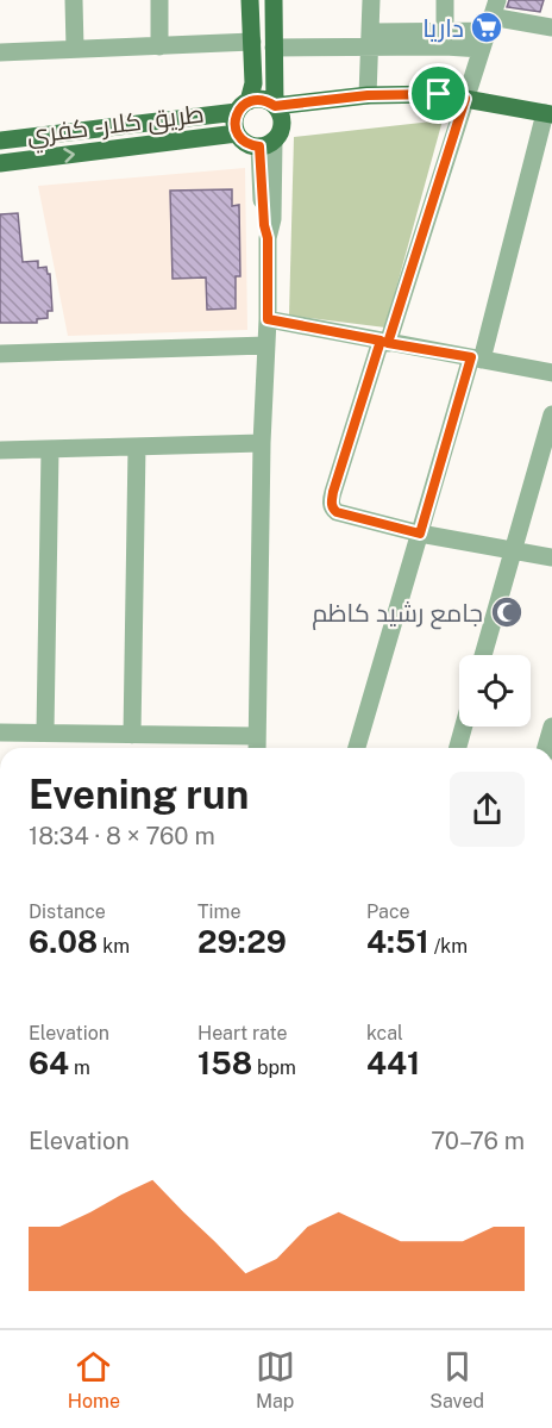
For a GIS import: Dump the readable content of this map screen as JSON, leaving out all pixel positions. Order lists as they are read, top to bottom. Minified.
{"streets":{"main road":["طريق كلار - كفري"]},"places":{"supermarket":["داريا"],"mosque":["جامع رشيد كاظم"]},"page":{"heading":["Evening run","18:34 · 8 × 760 m"],"stats":[["Distance","6.08 km"],["Time","29:29"],["Pace","4:51 /km"],["Elevation","64 m"],["Heart rate","158 bpm"],["kcal","441"]],"chart":["Elevation","70–76 m"],"tabs":["Home","Map","Saved"]}}
